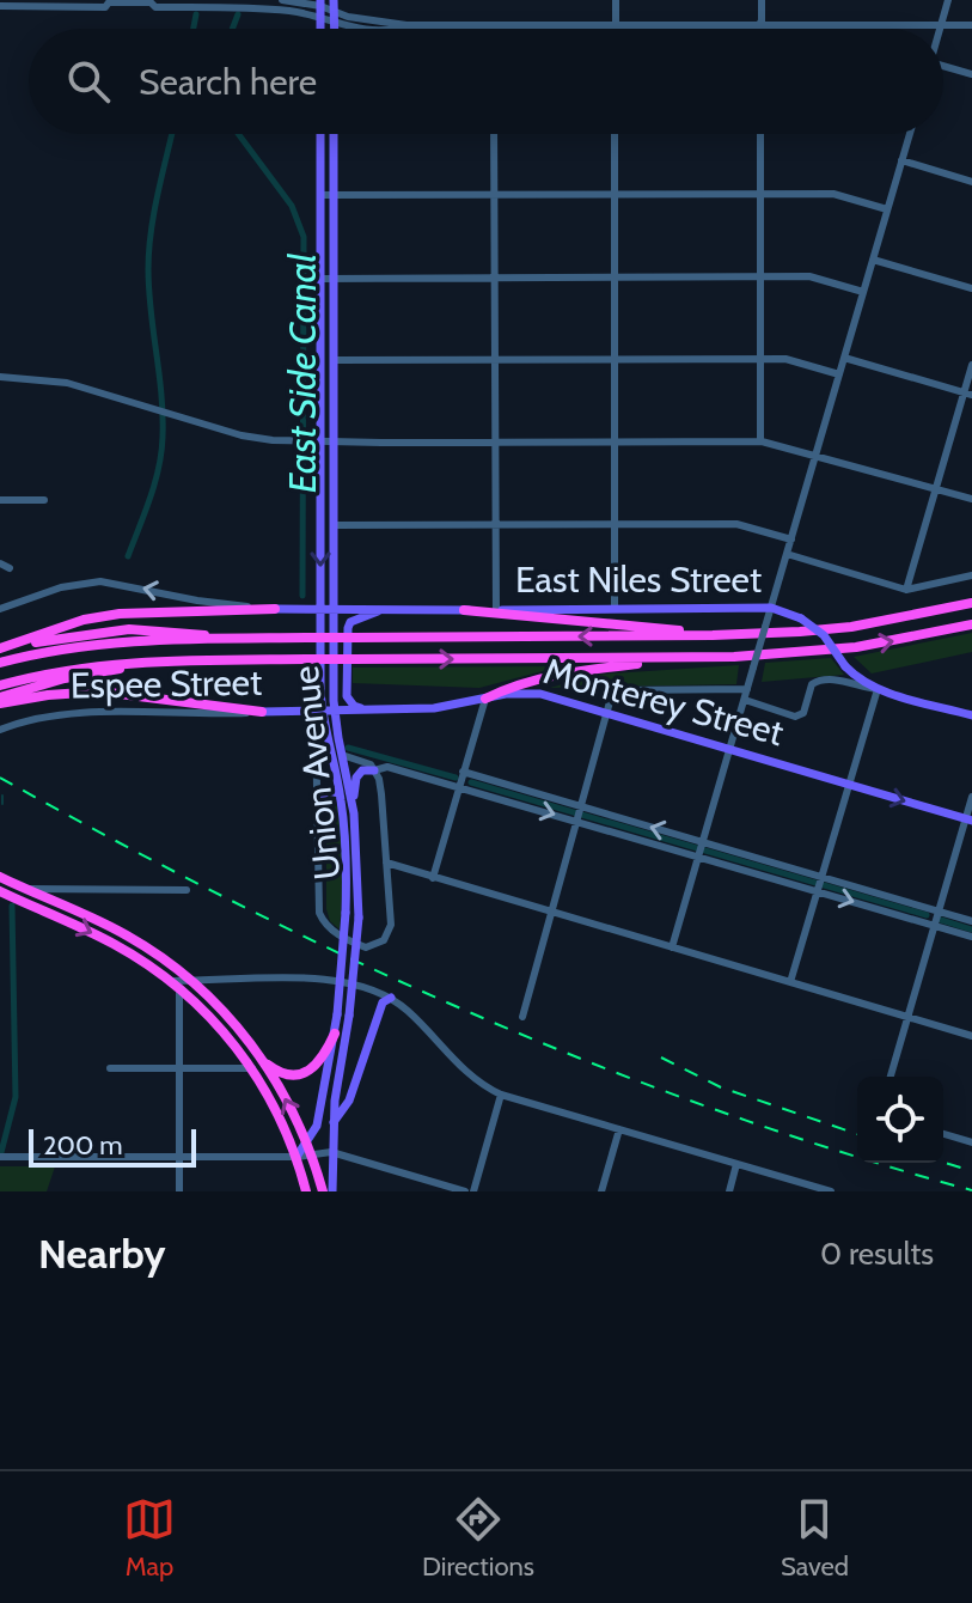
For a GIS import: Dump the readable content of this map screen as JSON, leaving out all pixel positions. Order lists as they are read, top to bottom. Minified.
{"streets":{"main road":["East Niles Street","Espee Street","Monterey Street","Union Avenue"]},"crossings":[["East Niles Street","Union Avenue"],["Espee Street","Monterey Street"],["Espee Street","Union Avenue"],["Monterey Street","Union Avenue"]],"water":["East Side Canal"],"scale_bar":"200 m","page":{"search":"Search here","scale":"200 m","heading":["Nearby","0 results"],"nav":["Map","Directions","Saved"]}}
